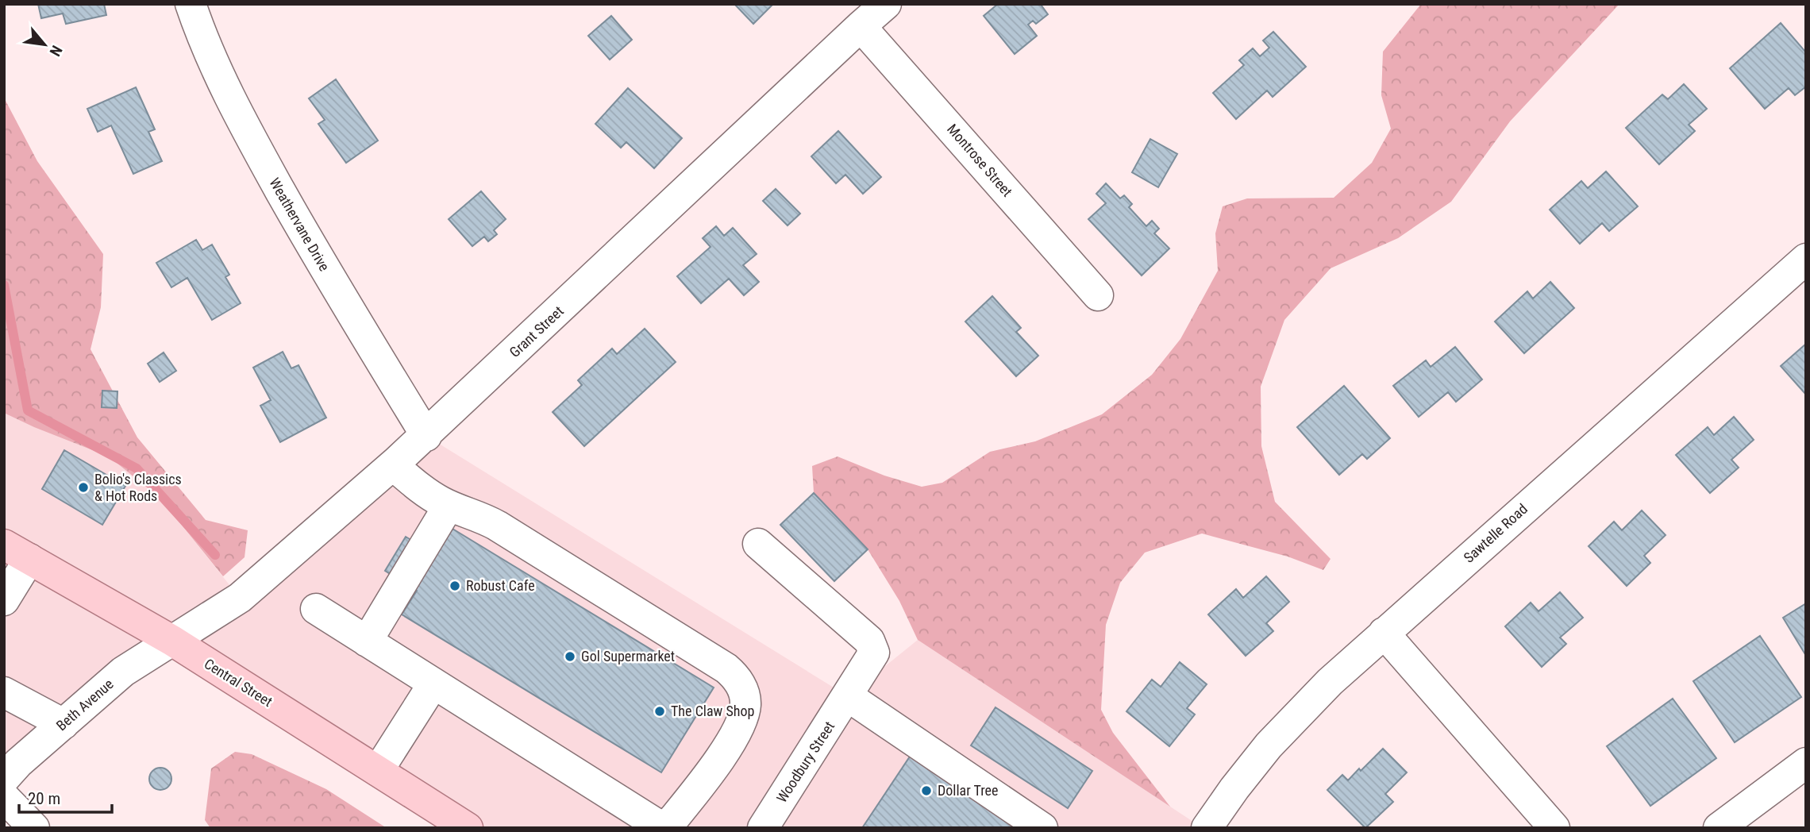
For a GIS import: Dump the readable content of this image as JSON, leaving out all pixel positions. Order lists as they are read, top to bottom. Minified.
{"streets":{"main road":["Central Street"],"street":["Montrose Street","Weathervane Drive","Grant Street","Sawtelle Road","Beth Avenue","Woodbury Street"]},"crossings":[["Montrose Street","Grant Street"],["Weathervane Drive","Grant Street"],["Grant Street","Central Street"],["Grant Street","Beth Avenue"],["Central Street","Beth Avenue"]],"places":["Bolio's Classics & Hot Rods","Robust Cafe","Gol Supermarket","The Claw Shop","Dollar Tree"],"scale_bar":"20 m","north":"bottom right"}
